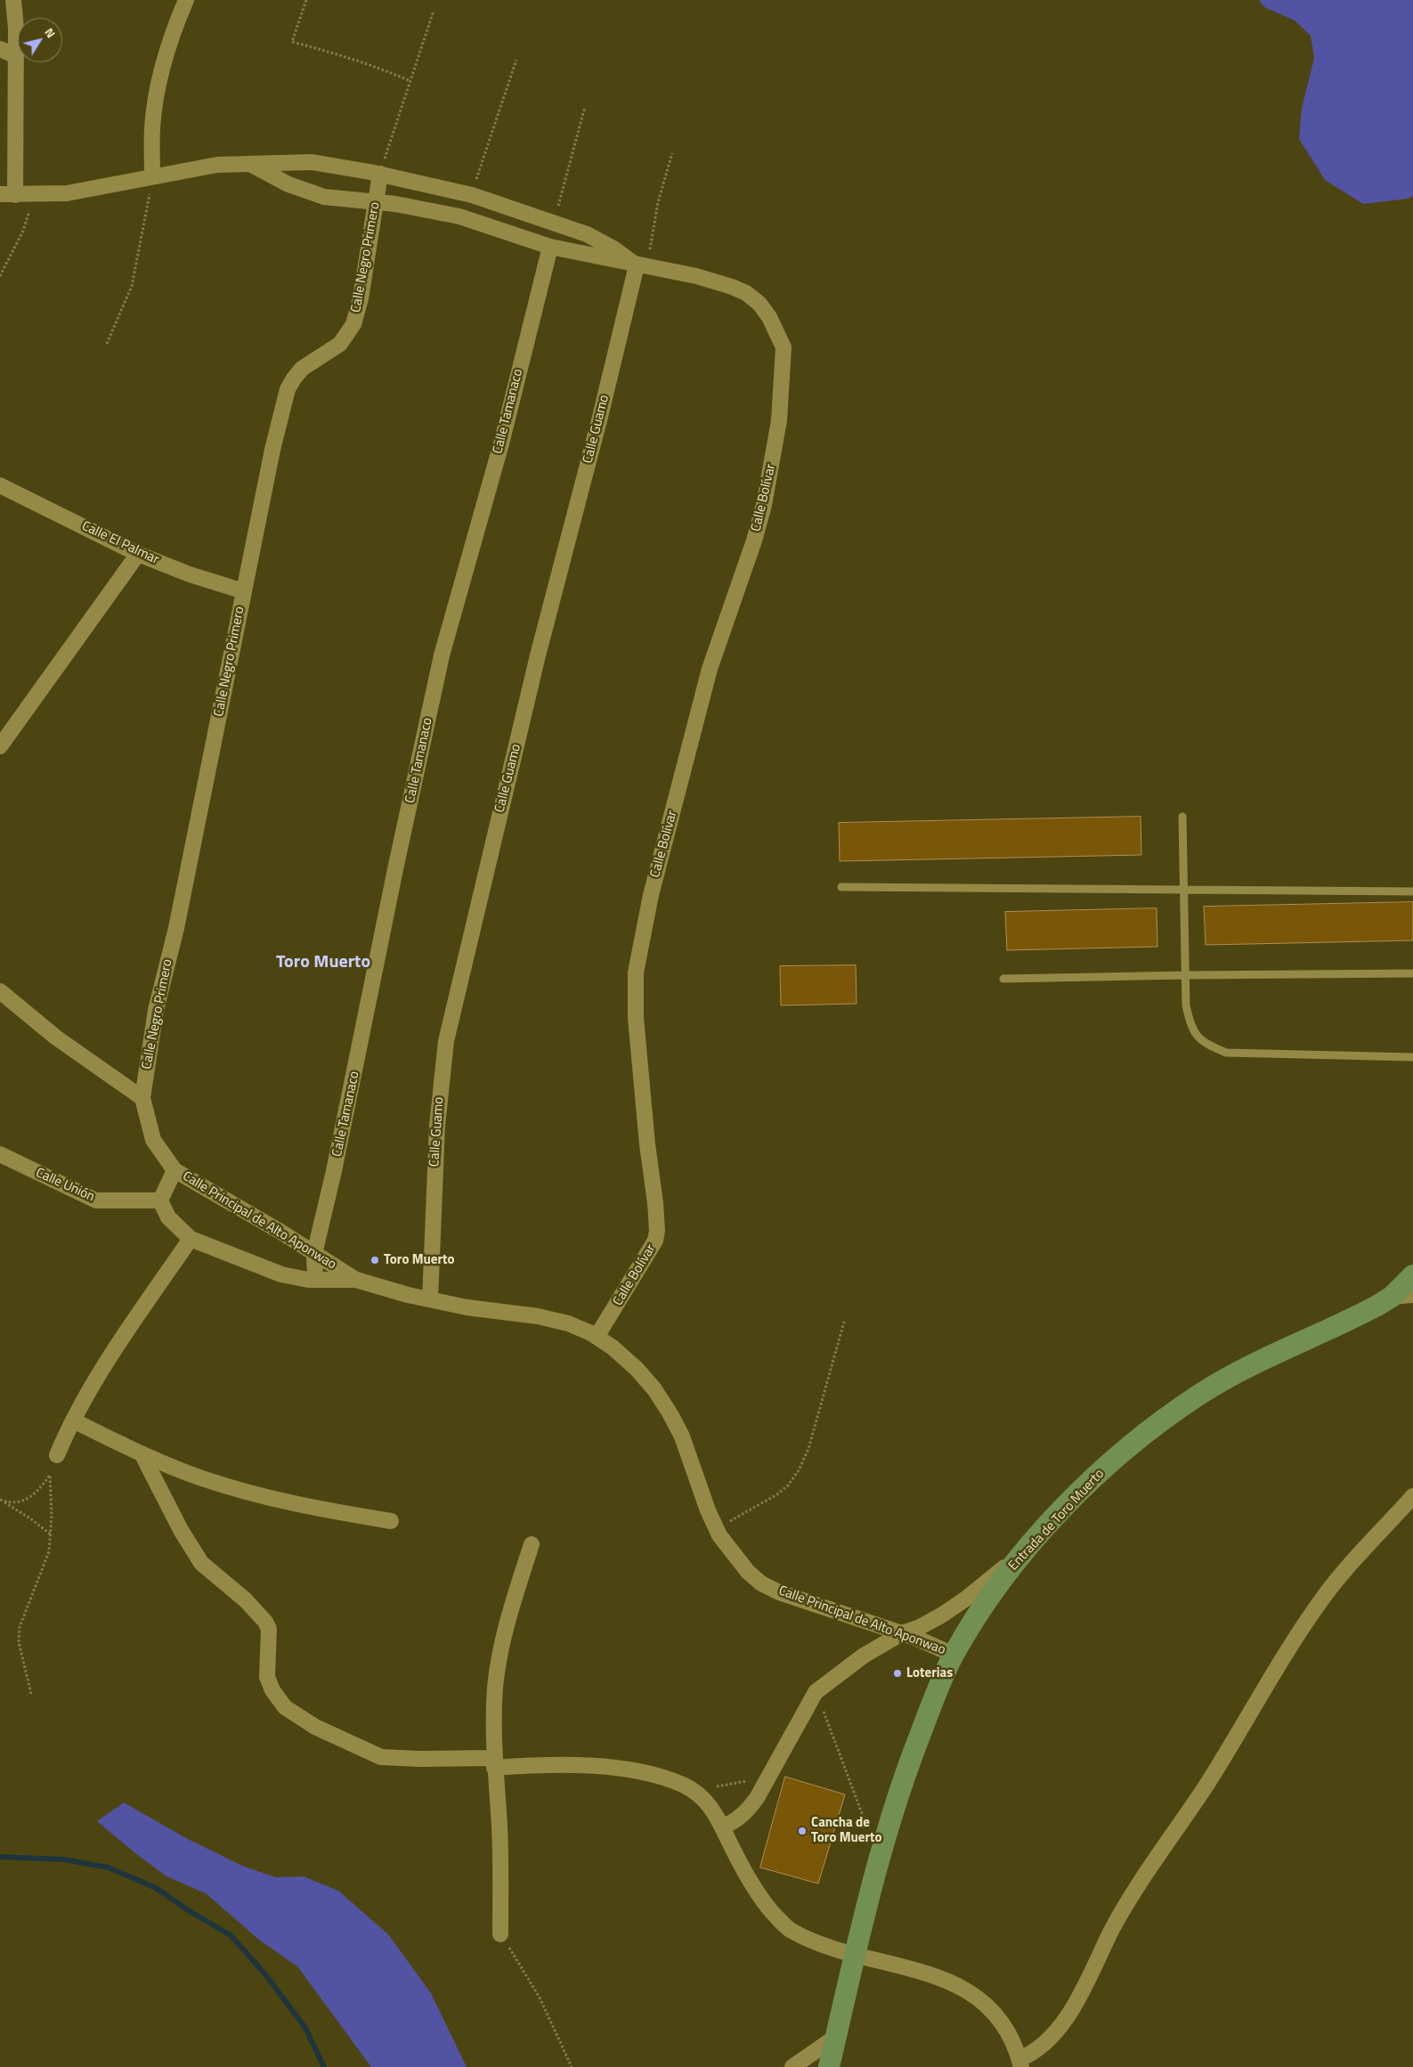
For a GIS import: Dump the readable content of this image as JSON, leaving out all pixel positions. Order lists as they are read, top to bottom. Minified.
{"streets":{"street":["Calle Negro Primero","Calle Tamanaco","Calle Guamo","Calle Bolívar","Calle El Palmar","Calle Unión","Calle Principal de Alto Aponwao","Entrada de Toro Muerto"]},"crossings":[["Calle Negro Primero","Calle El Palmar"],["Calle Negro Primero","Calle Principal de Alto Aponwao"],["Calle Tamanaco","Calle Principal de Alto Aponwao"],["Calle Guamo","Calle Bolívar"],["Calle Guamo","Calle Principal de Alto Aponwao"],["Calle Bolívar","Calle Principal de Alto Aponwao"],["Calle Unión","Calle Principal de Alto Aponwao"],["Calle Principal de Alto Aponwao","Entrada de Toro Muerto"]],"districts":["Toro Muerto"],"places":["Toro Muerto","Loterias","Cancha de Toro Muerto"],"north":"top right"}
